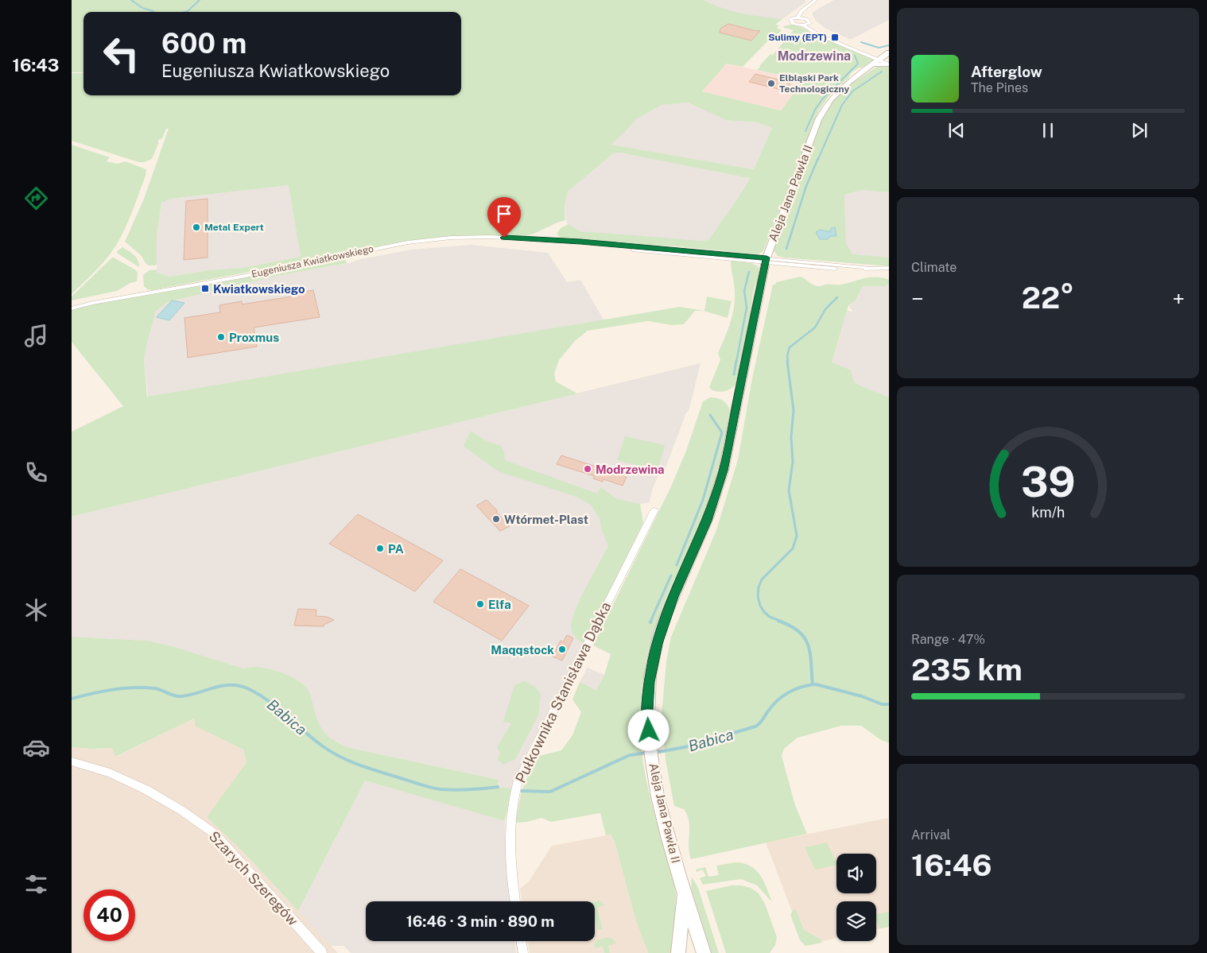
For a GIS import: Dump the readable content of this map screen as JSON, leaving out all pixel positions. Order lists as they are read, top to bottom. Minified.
{"streets":{"street":["Aleja Jana Pawła II","Eugeniusza Kwiatkowskiego","Pułkownika Stanisława Dąbka","Szarych Szeregów"]},"crossings":[["Aleja Jana Pawła II","Eugeniusza Kwiatkowskiego"]],"districts":["Modrzewina"],"water":["Babica"],"places":{"transit":["Sulimy (EPT)","Kwiatkowskiego"],"other":["Elbląski Park Technologiczny","Metal Expert","Proxmus","Modrzewina","Wtórmet-Plast","PA","Elfa","Maqqstock"]},"page":{"tabs":"16:43","turn":["600 m","Eugeniusza Kwiatkowskiego"],"song":["Afterglow","The Pines"],"tile":["Climate",["Range · 47%","235 km"],["Arrival","16:46"]],"heat":["−","22°","+"],"limit":"40","trip":"16:46 · 3 min · 890 m","gauge":["39","km/h"]}}
